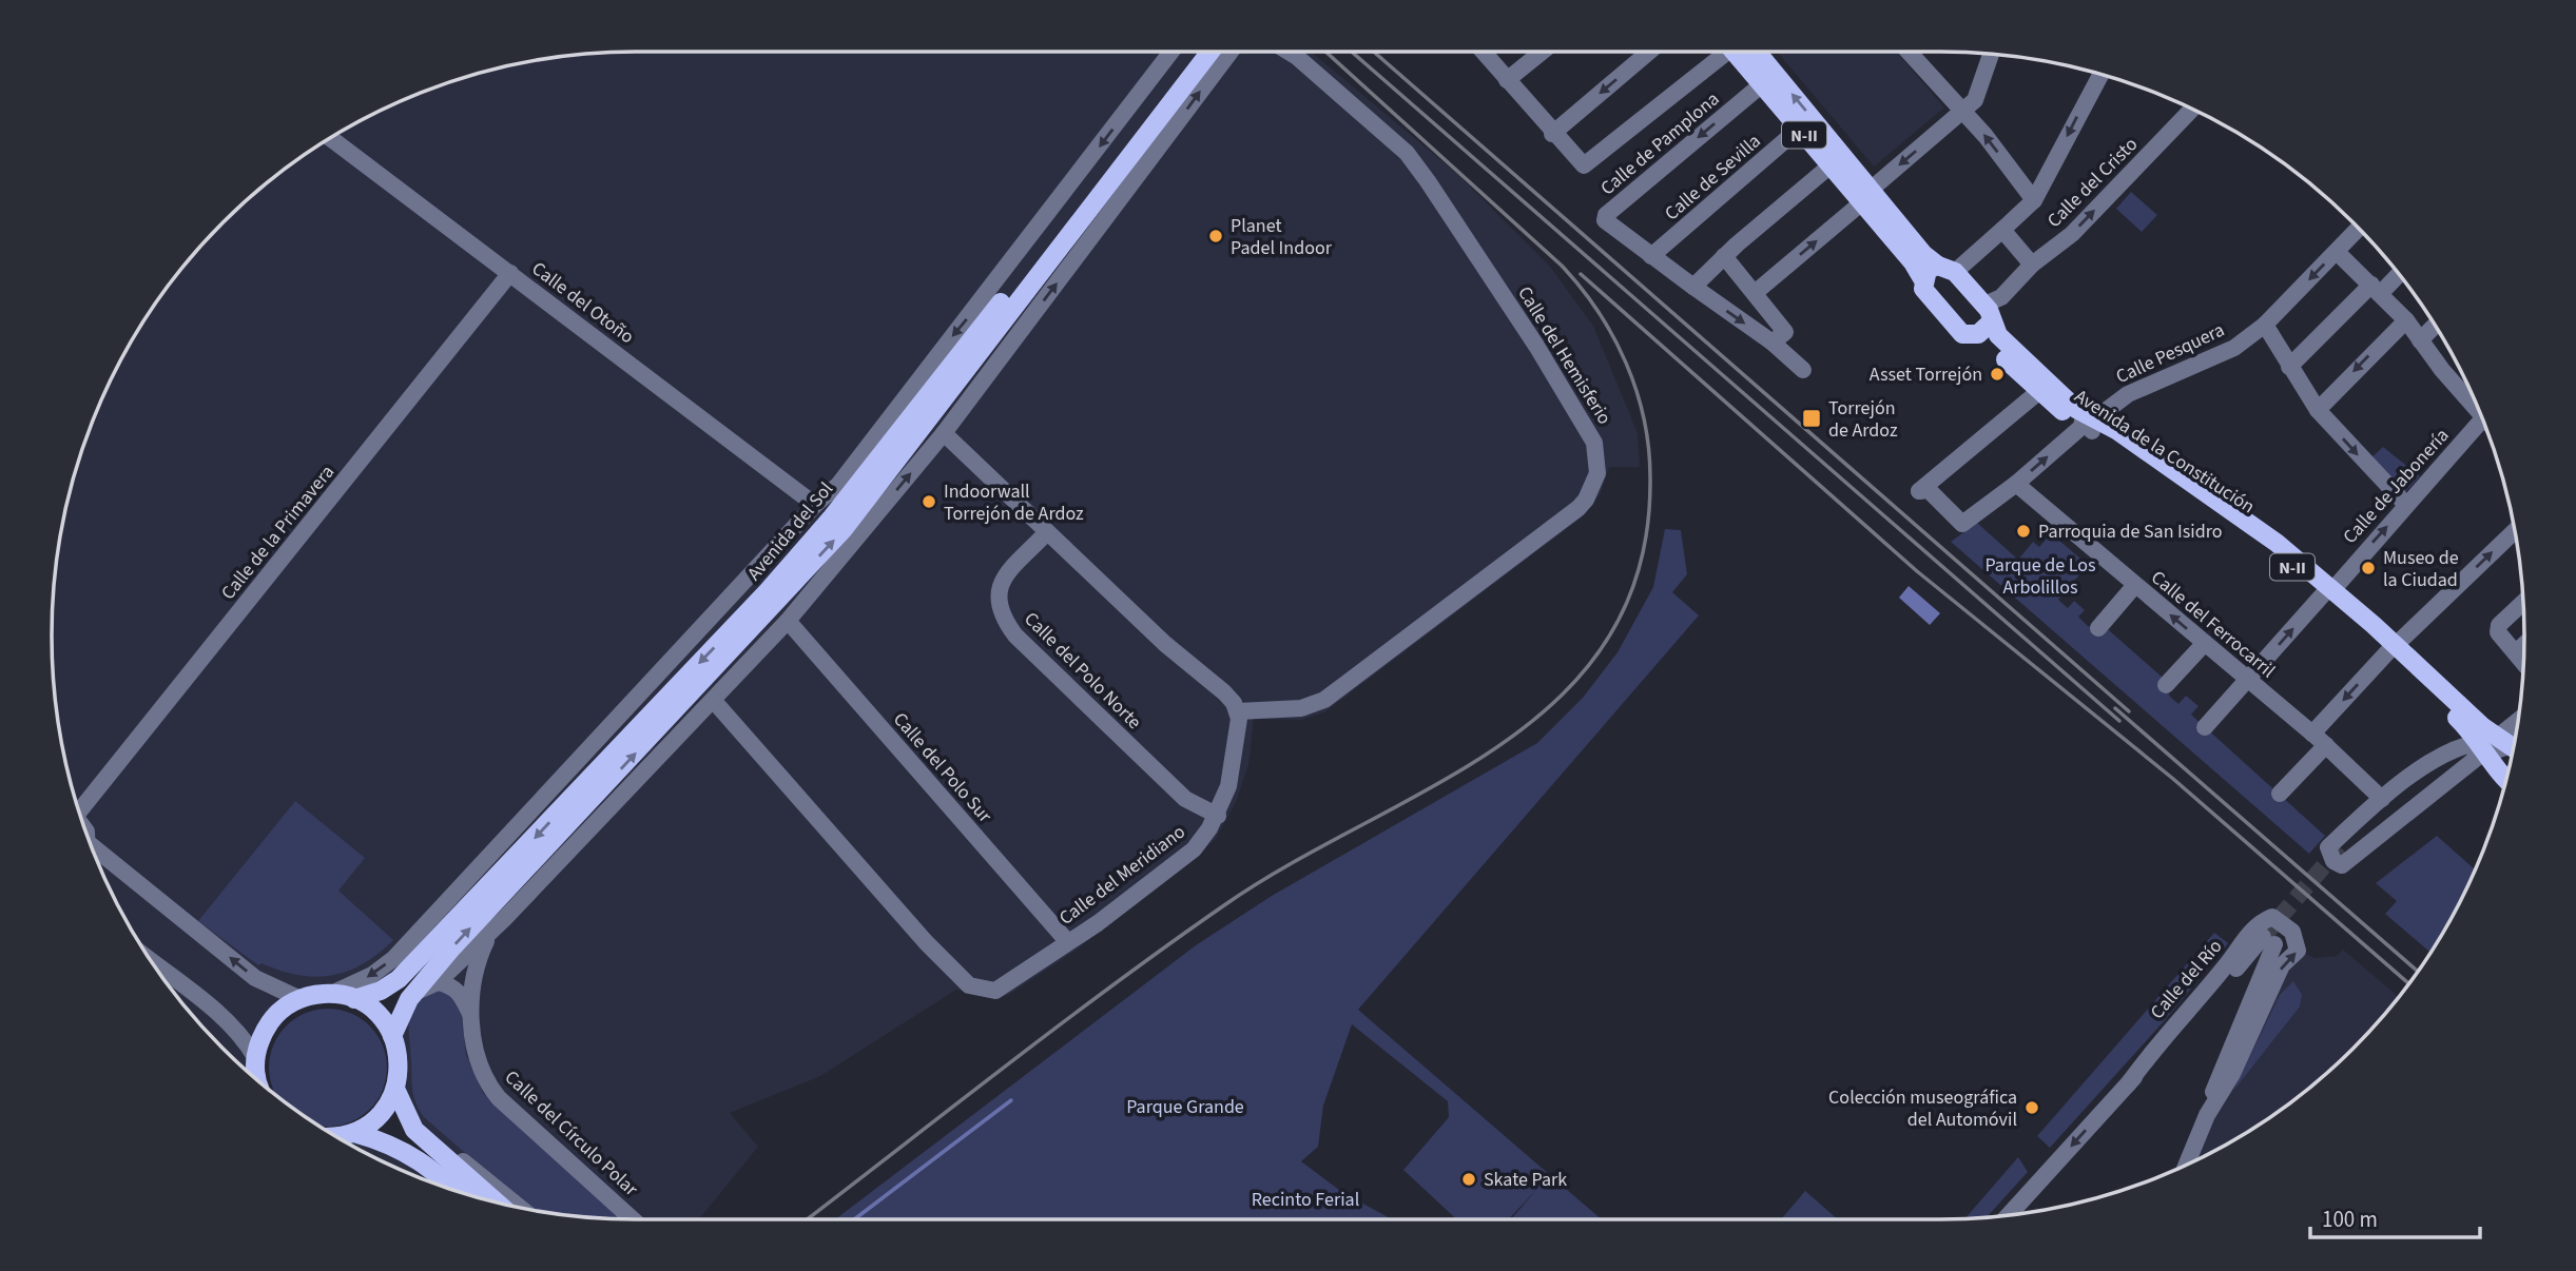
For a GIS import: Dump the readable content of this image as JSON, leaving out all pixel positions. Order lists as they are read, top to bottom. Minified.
{"streets":{"main road":["N-II","Avenida de la Constitución","Avenida del Sol"],"street":["Calle de Pamplona","Calle de Sevilla","Calle del Cristo","Calle del Otoño","Calle Pesquera","Calle del Hemisferio","Calle de Jabonería","Calle de la Primavera","Calle del Ferrocarril","Calle del Polo Norte","Calle del Polo Sur","Calle del Meridiano","Calle del Río","Calle del Círculo Polar"]},"crossings":[["N-II","Calle de Pamplona"],["N-II","Calle de Sevilla"],["N-II","Calle del Cristo"],["N-II","Avenida de la Constitución"],["Calle de Pamplona","Calle de Sevilla"],["Calle del Otoño","Avenida del Sol"],["Calle del Otoño","Calle de la Primavera"],["Calle Pesquera","Avenida de la Constitución"],["Calle Pesquera","Calle del Ferrocarril"],["Calle del Hemisferio","Calle del Meridiano"],["Avenida de la Constitución","Calle de Jabonería"],["Calle de Jabonería","Calle del Ferrocarril"],["Calle del Polo Norte","Calle del Meridiano"],["Calle del Polo Sur","Calle del Meridiano"]],"parks":["Parque de Los Arbolillos","Parque Grande","Recinto Ferial"],"places":{"other":["Planet Padel Indoor","Asset Torrejón","Indoorwall Torrejón de Ardoz","Parroquia de San Isidro","Museo de la Ciudad","Colección museográfica del Automóvil","Skate Park"],"transit":["Torrejón de Ardoz"]},"scale_bar":"100 m"}
